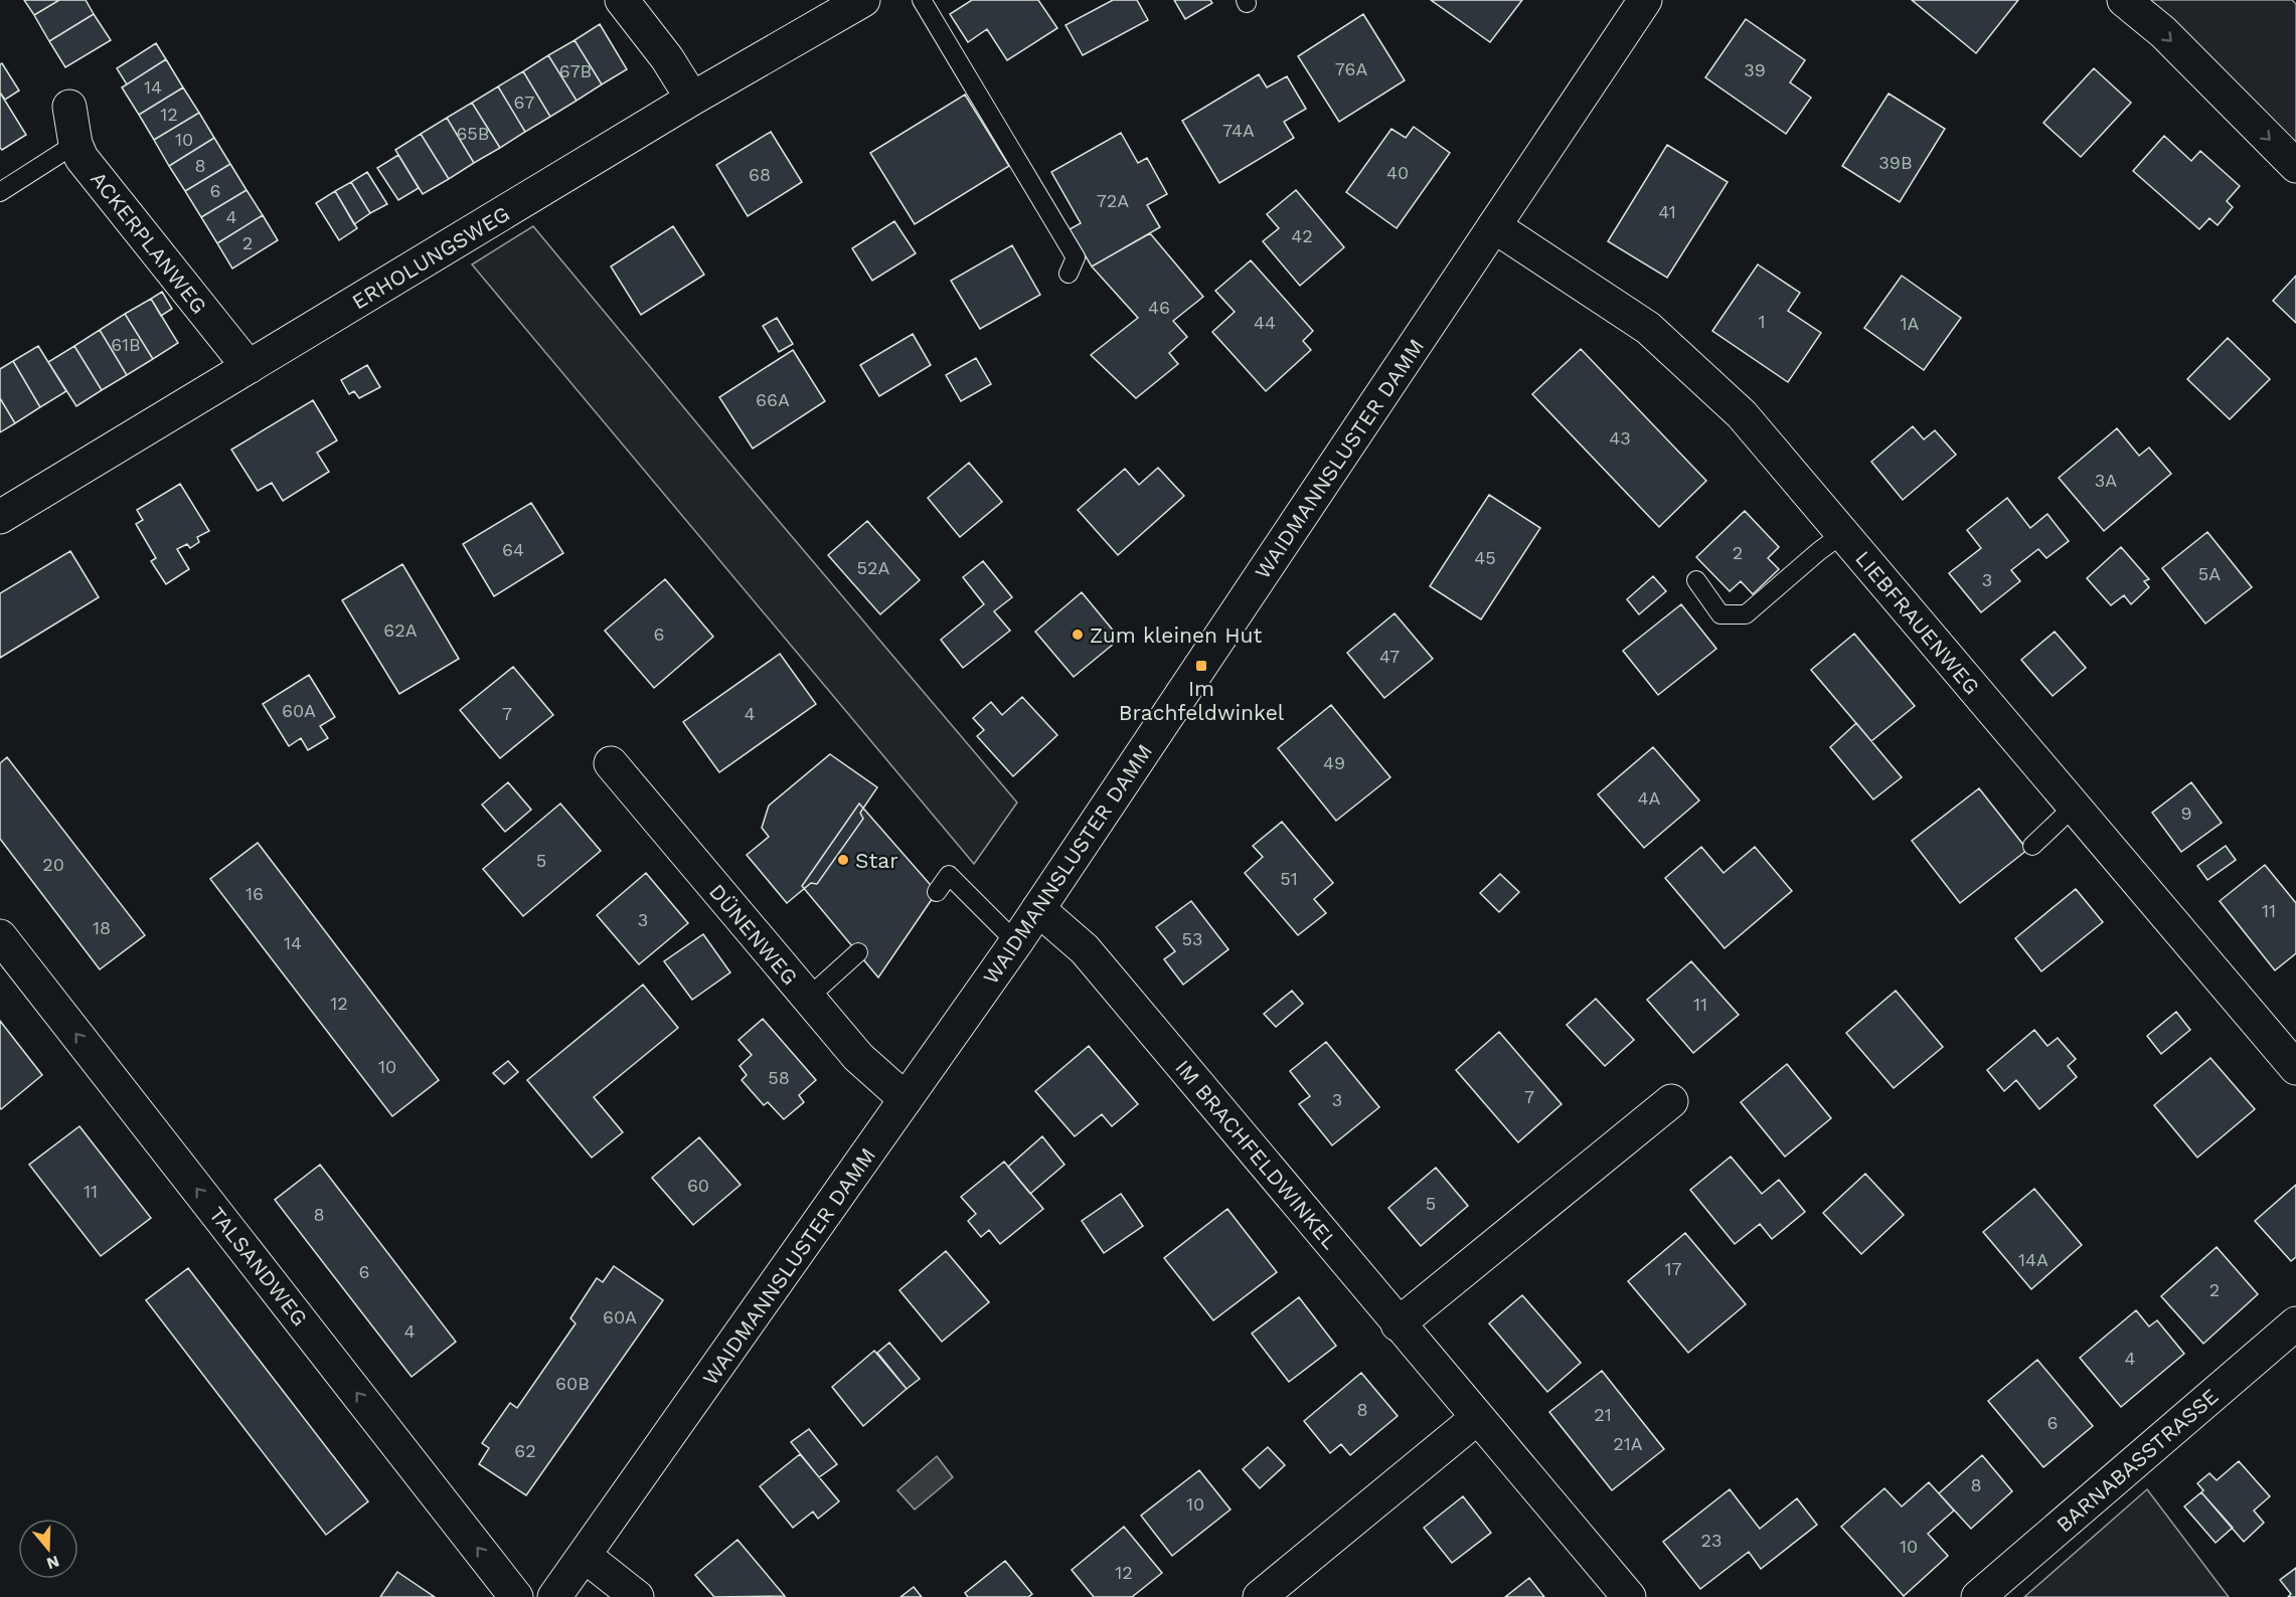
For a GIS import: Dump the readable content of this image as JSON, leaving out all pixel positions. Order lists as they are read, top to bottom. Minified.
{"streets":{"street":["ACKERPLANWEG","ERHOLUNGSWEG","WAIDMANNSLUSTER DAMM","LIEBFRAUENWEG","DÜNENWEG","IM BRACHFELDWINKEL","TALSANDWEG","BARNABASSTRASSE"]},"crossings":[["ACKERPLANWEG","ERHOLUNGSWEG"],["WAIDMANNSLUSTER DAMM","LIEBFRAUENWEG"],["WAIDMANNSLUSTER DAMM","DÜNENWEG"],["WAIDMANNSLUSTER DAMM","IM BRACHFELDWINKEL"]],"one_way":["TALSANDWEG"],"places":{"other":["Zum kleinen Hut","Star"],"transit":["Im Brachfeldwinkel"]},"house_numbers":["76A","39","67B","14","67","12","74A","65B","10","39B","8","40","68","6","72A","41","4","42","2","46","1","44","1A","61B","66A","43","3A","64","2","45","52A","5A","3","62A","6","47","60A","7","4","49","4A","9","5","20","51","16","11","3","18","53","14","12","11","10","58","7","3","60","11","5","8","14A","17","6","2","60A","4","4","60B","8","21","6","21A","62","8","10","23","10","12"],"north":"bottom"}
